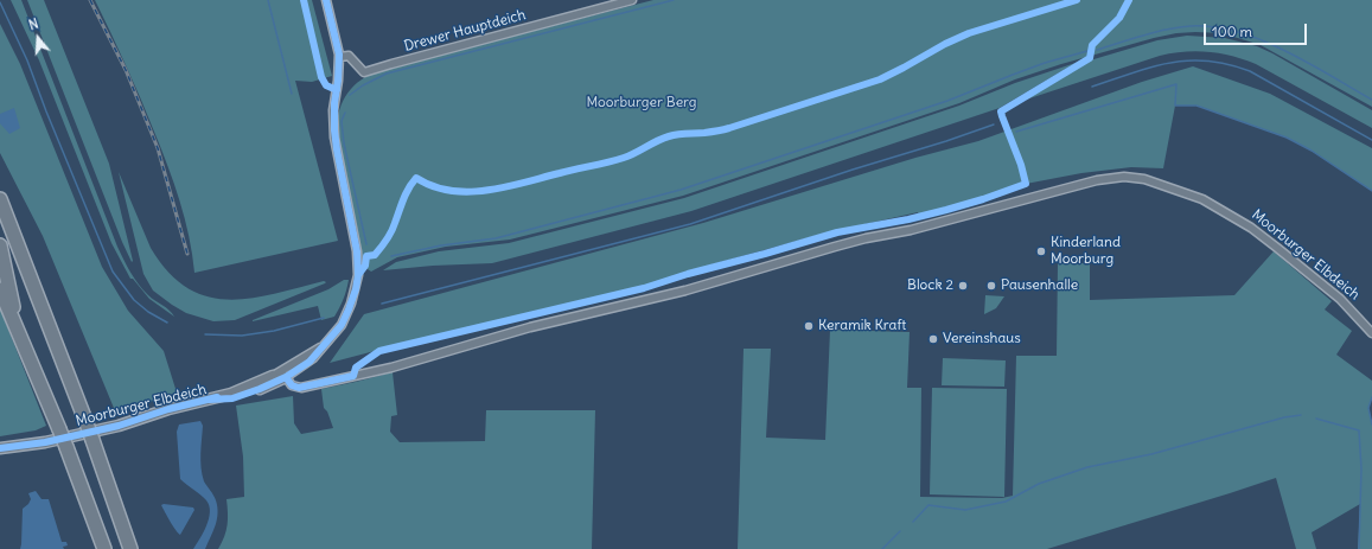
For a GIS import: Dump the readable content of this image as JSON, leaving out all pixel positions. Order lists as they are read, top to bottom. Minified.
{"streets":{"street":["Drewer Hauptdeich","Moorburger Elbdeich"]},"parks":["Moorburger Berg"],"places":["Kinderland Moorburg","Block 2","Pausenhalle","Keramik Kraft","Vereinshaus"],"scale_bar":"100 m","north":"top"}
